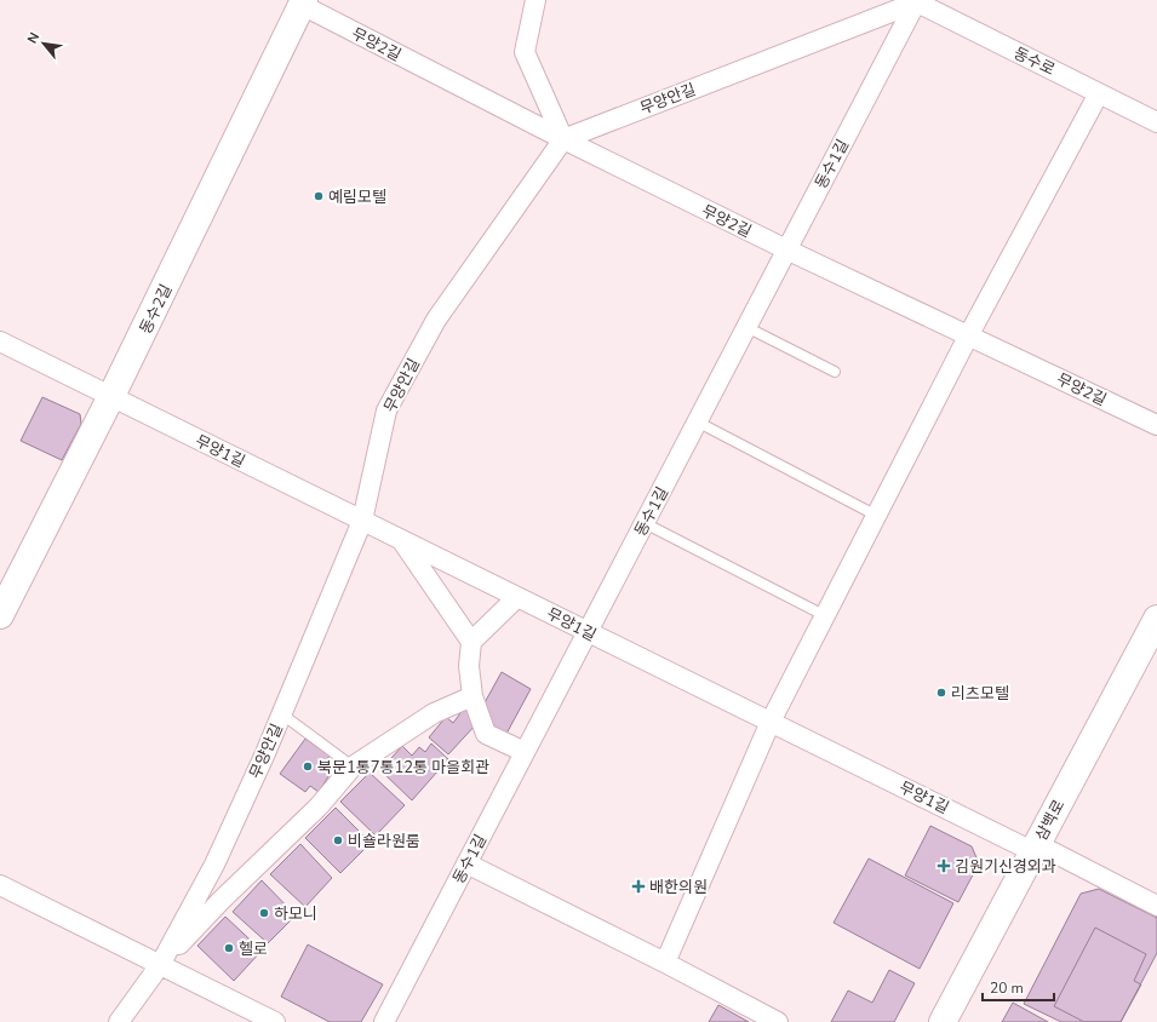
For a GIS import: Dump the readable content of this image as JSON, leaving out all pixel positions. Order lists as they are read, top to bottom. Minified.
{"streets":{"street":["무양2길","동수로","무양안길","동수1길","동수2길","무양1길","삼백로"]},"crossings":[["무양2길","무양안길"],["무양2길","동수1길"],["무양2길","동수2길"],["동수로","무양안길"],["동수로","동수1길"],["무양안길","동수1길"],["무양안길","무양1길"],["동수1길","무양1길"],["동수2길","무양1길"],["무양1길","삼백로"]],"places":{"other":["예림모텔","리츠모텔","북문1통7통12통 마을회관","비숄라원룸","하모니","헬로"],"health":["김원기신경외과","배한의원"]},"scale_bar":"20 m","north":"top left"}
